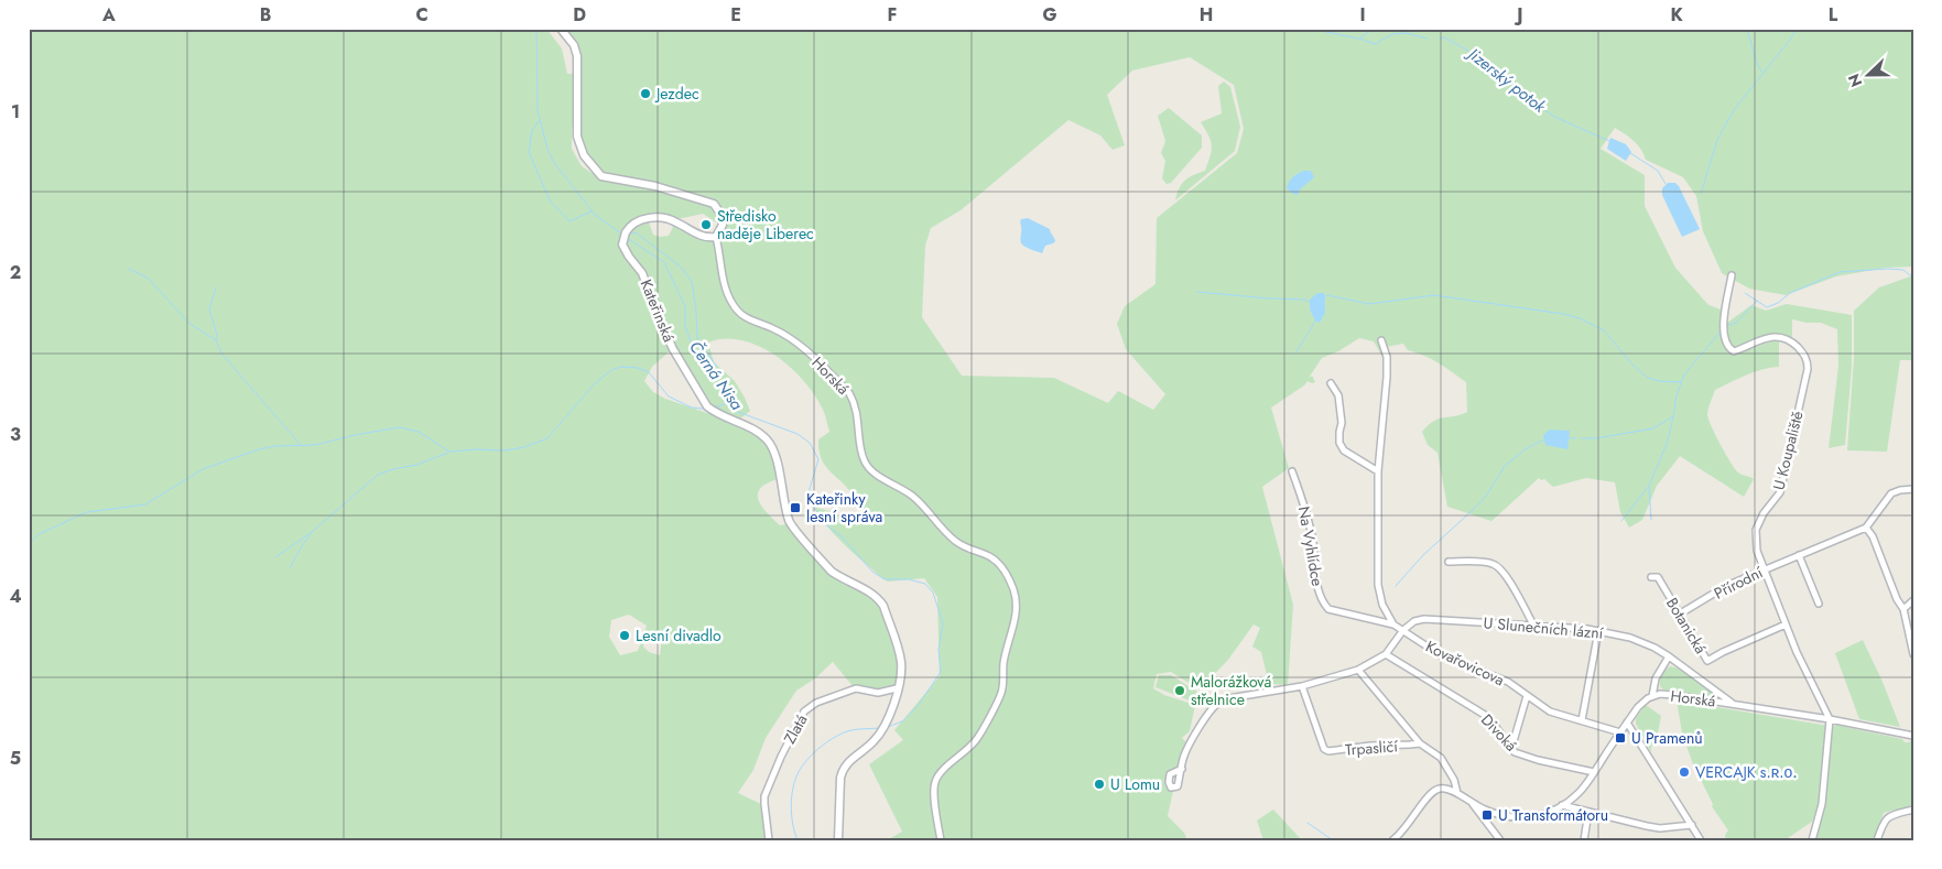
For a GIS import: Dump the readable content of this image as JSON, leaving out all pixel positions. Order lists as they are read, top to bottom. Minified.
{"streets":{"street":["Kateřinská","Horská","U Koupaliště","Na Vyhlídce","Přírodní","Botanická","U Slunečních lázní","Kovařovicova","Zlatá","Divoká","Trpasličí"]},"crossings":[["Kateřinská","Horská"],["Kateřinská","Zlatá"],["Horská","U Koupaliště"],["Horská","U Slunečních lázní"],["Horská","Kovařovicova"],["Horská","Divoká"],["U Koupaliště","Přírodní"],["U Koupaliště","Botanická"],["Na Vyhlídce","U Slunečních lázní"],["Na Vyhlídce","Kovařovicova"],["Přírodní","Botanická"],["U Slunečních lázní","Kovařovicova"]],"water":["Jizerský potok","Černá Nisa"],"places":{"other":["Jezdec","Středisko naděje Liberec","Lesní divadlo","Malorážková střelnice","VERCAJK s.ʀ.ᴏ.","U Lomu"],"transit":["Kateřinky lesní správa","U Pramenů","U Transformátoru"]},"north":"left","grid":{"columns":["A","B","C","D","E","F","G","H","I","J","K","L"],"rows":["1","2","3","4","5"]}}
